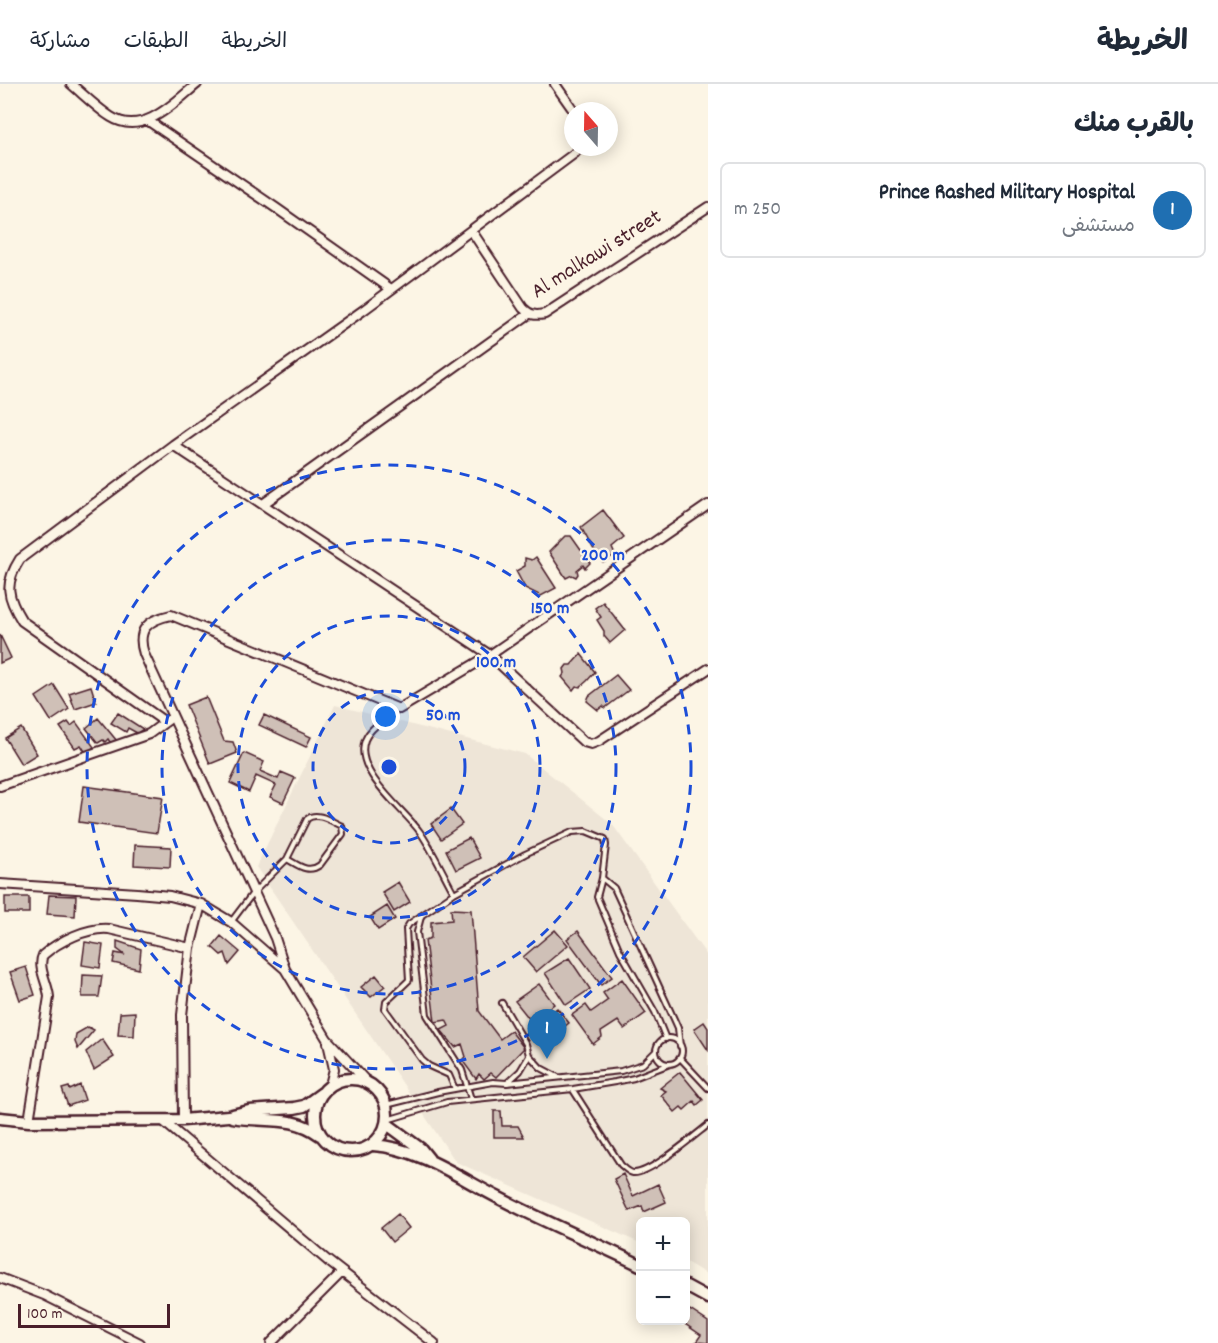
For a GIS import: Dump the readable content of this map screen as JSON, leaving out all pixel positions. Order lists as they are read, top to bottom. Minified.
{"streets":{"street":["Al malkawi street"]},"scale_bar":"100 m","north":"top","page":{"header":"الخريطة","nav":["الخريطة","الطبقات","مشاركة"],"heading":"بالقرب منك","list":[{"mark":"1","name":"Prince Rashed Military Hospital","note":"مستشفى","value":"250 m"}],"pins":"1","map_buttons":["+","−"],"scale":"100 m"},"rings":["200 m","150 m","100 m","50 m"]}
